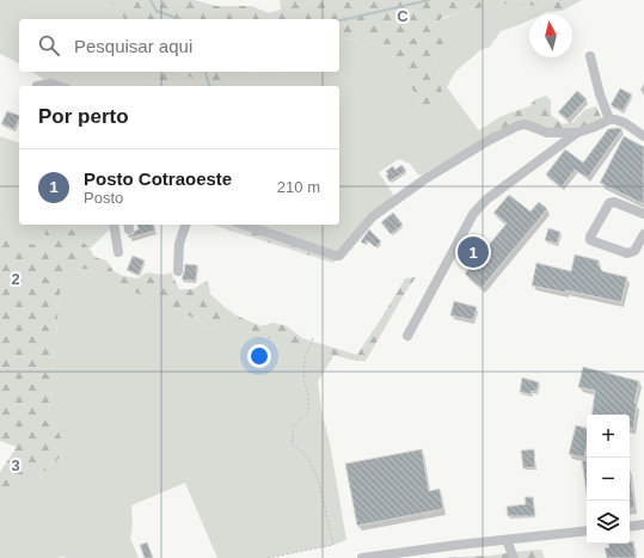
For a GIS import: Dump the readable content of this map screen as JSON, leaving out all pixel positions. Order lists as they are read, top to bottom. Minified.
{"north":"top","page":{"search":"Pesquisar aqui","heading":"Por perto","list":[{"mark":"1","name":"Posto Cotraoeste","note":"Posto","value":"210 m"}],"pins":"1","map_buttons":["+","−"]},"grid":{"columns":["C"],"rows":["2","3"]}}
